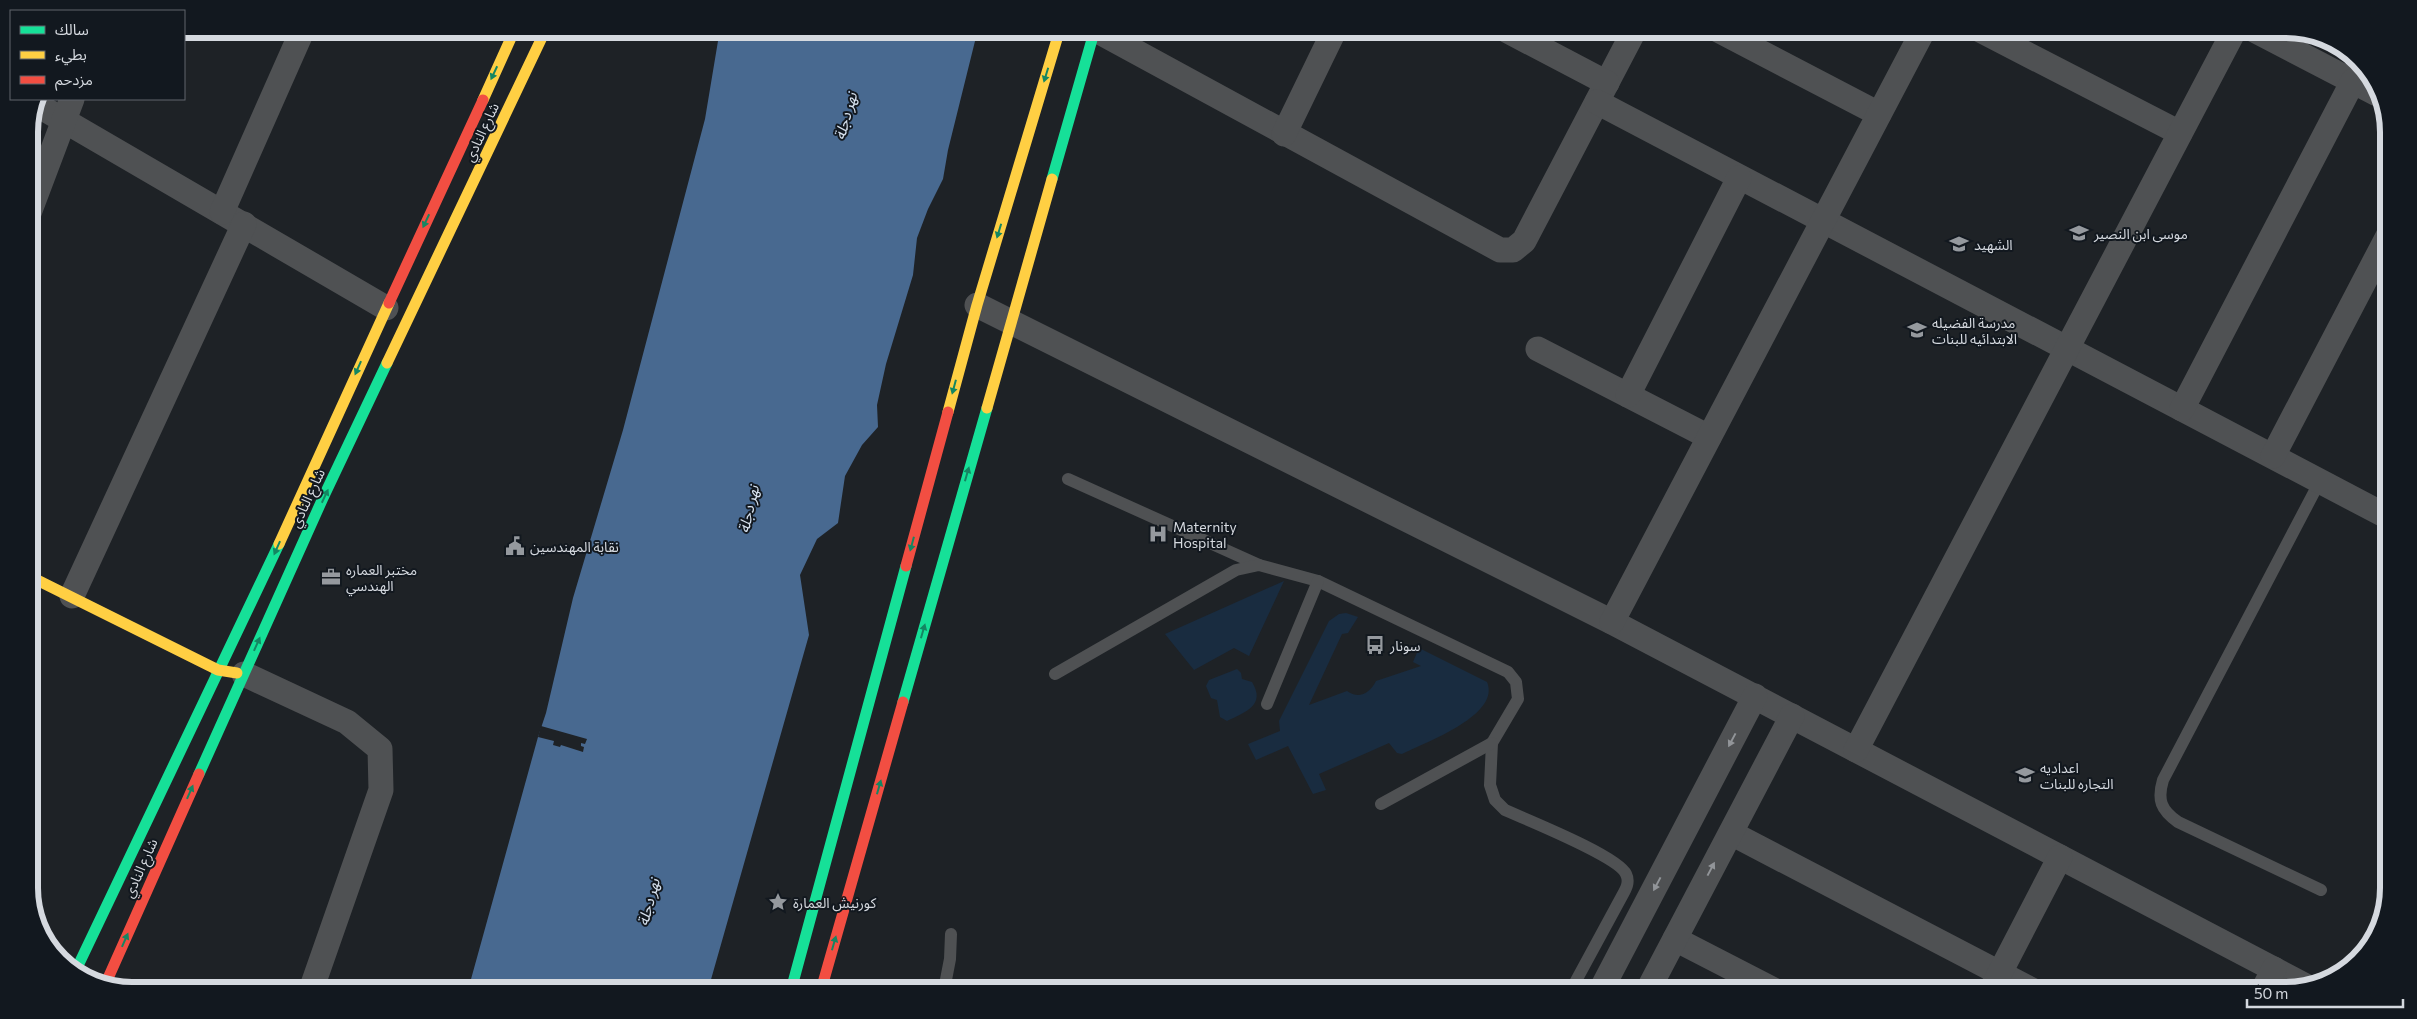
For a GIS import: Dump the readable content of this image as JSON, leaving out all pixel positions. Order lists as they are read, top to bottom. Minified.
{"streets":{"street":["شارع النادي"]},"water":["نهر دجلة"],"places":{"school or university":["موسى ابن النصير","الشهيد","مدرسة الفضيله الابتدائيه للبنات","اعداديه التجاره للبنات"],"hospital":["Maternity Hospital"],"public building":["نقابة المهندسين"],"office":["مختبر العماره الهندسي"],"bus stop":["سونار"],"place":["كورنيش العمارة"]},"legend":["سالك","بطيء","مزدحم"],"scale_bar":"50 m"}
